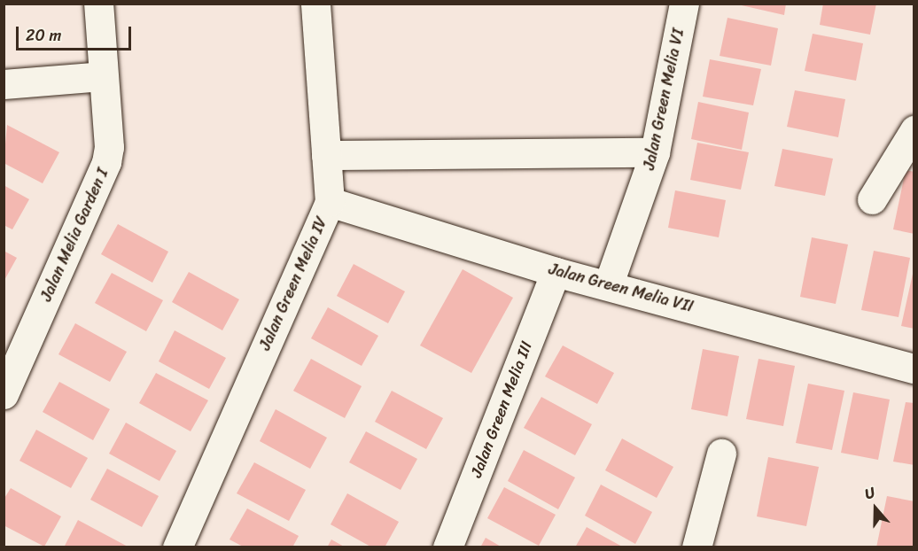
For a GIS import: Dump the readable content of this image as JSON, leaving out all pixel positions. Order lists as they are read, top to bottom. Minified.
{"streets":{"street":["Jalan Green Melia VI","Jalan Melia Garden I","Jalan Green Melia IV","Jalan Green Melia VII","Jalan Green Melia III"]},"crossings":[["Jalan Green Melia VI","Jalan Green Melia VII"],["Jalan Green Melia IV","Jalan Green Melia VII"],["Jalan Green Melia VII","Jalan Green Melia III"]],"scale_bar":"20 m","north":"top"}
